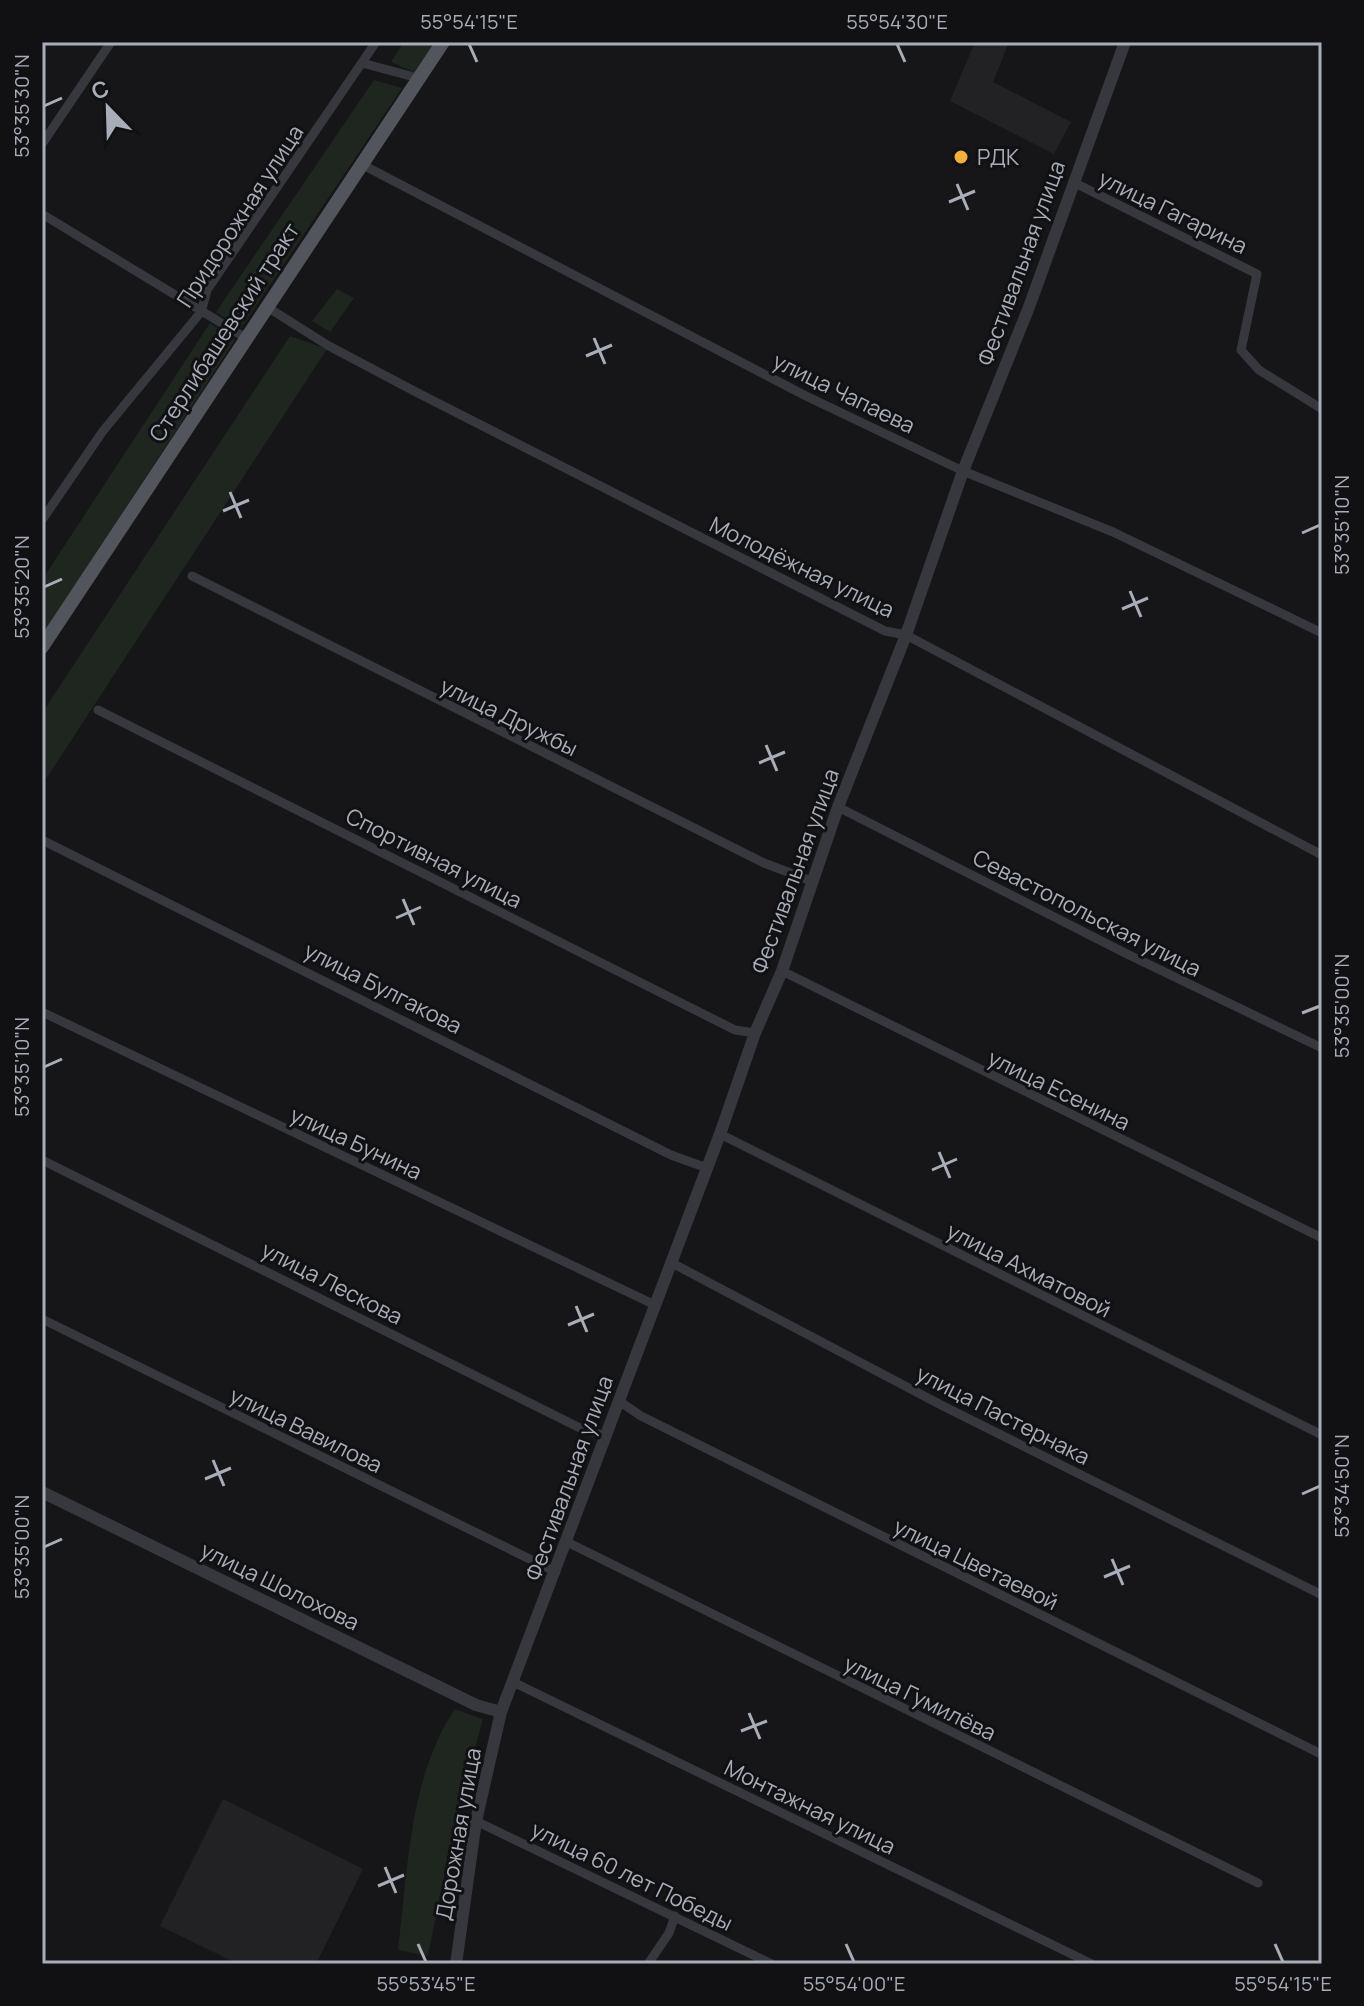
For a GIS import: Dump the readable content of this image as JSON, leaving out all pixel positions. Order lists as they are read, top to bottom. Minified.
{"streets":{"main road":["Стерлибашевский тракт"],"street":["улица Гагарина","Придорожная улица","Фестивальная улица","улица Чапаева","Молодёжная улица","улица Дружбы","Спортивная улица","Севастопольская улица","улица Булгакова","улица Есенина","улица Бунина","улица Ахматовой","улица Лескова","улица Пастернака","улица Вавилова","улица Цветаевой","улица Шолохова","улица Гумилёва","Монтажная улица","Дорожная улица","улица 60 лет Победы"]},"crossings":[["улица Гагарина","Фестивальная улица"],["Фестивальная улица","улица Чапаева"],["Фестивальная улица","Молодёжная улица"],["Фестивальная улица","улица Дружбы"],["Фестивальная улица","Спортивная улица"],["Фестивальная улица","Севастопольская улица"],["Фестивальная улица","улица Булгакова"],["Фестивальная улица","улица Есенина"],["Фестивальная улица","улица Бунина"],["Фестивальная улица","улица Ахматовой"],["Фестивальная улица","улица Лескова"],["Фестивальная улица","улица Пастернака"],["Фестивальная улица","улица Вавилова"],["Фестивальная улица","улица Цветаевой"],["Фестивальная улица","улица Шолохова"],["Фестивальная улица","улица Гумилёва"],["Фестивальная улица","Монтажная улица"],["Фестивальная улица","Дорожная улица"],["Стерлибашевский тракт","улица Чапаева"],["Стерлибашевский тракт","Молодёжная улица"],["улица Шолохова","Дорожная улица"],["Дорожная улица","улица 60 лет Победы"]],"places":["РДК"],"north":"top left","coordinates":["55°54'15\"E","55°54'30\"E","53°35'30\"N","53°35'10\"N","53°35'20\"N","53°35'00\"N","53°34'50\"N","55°53'45\"E","55°54'00\"E"]}
